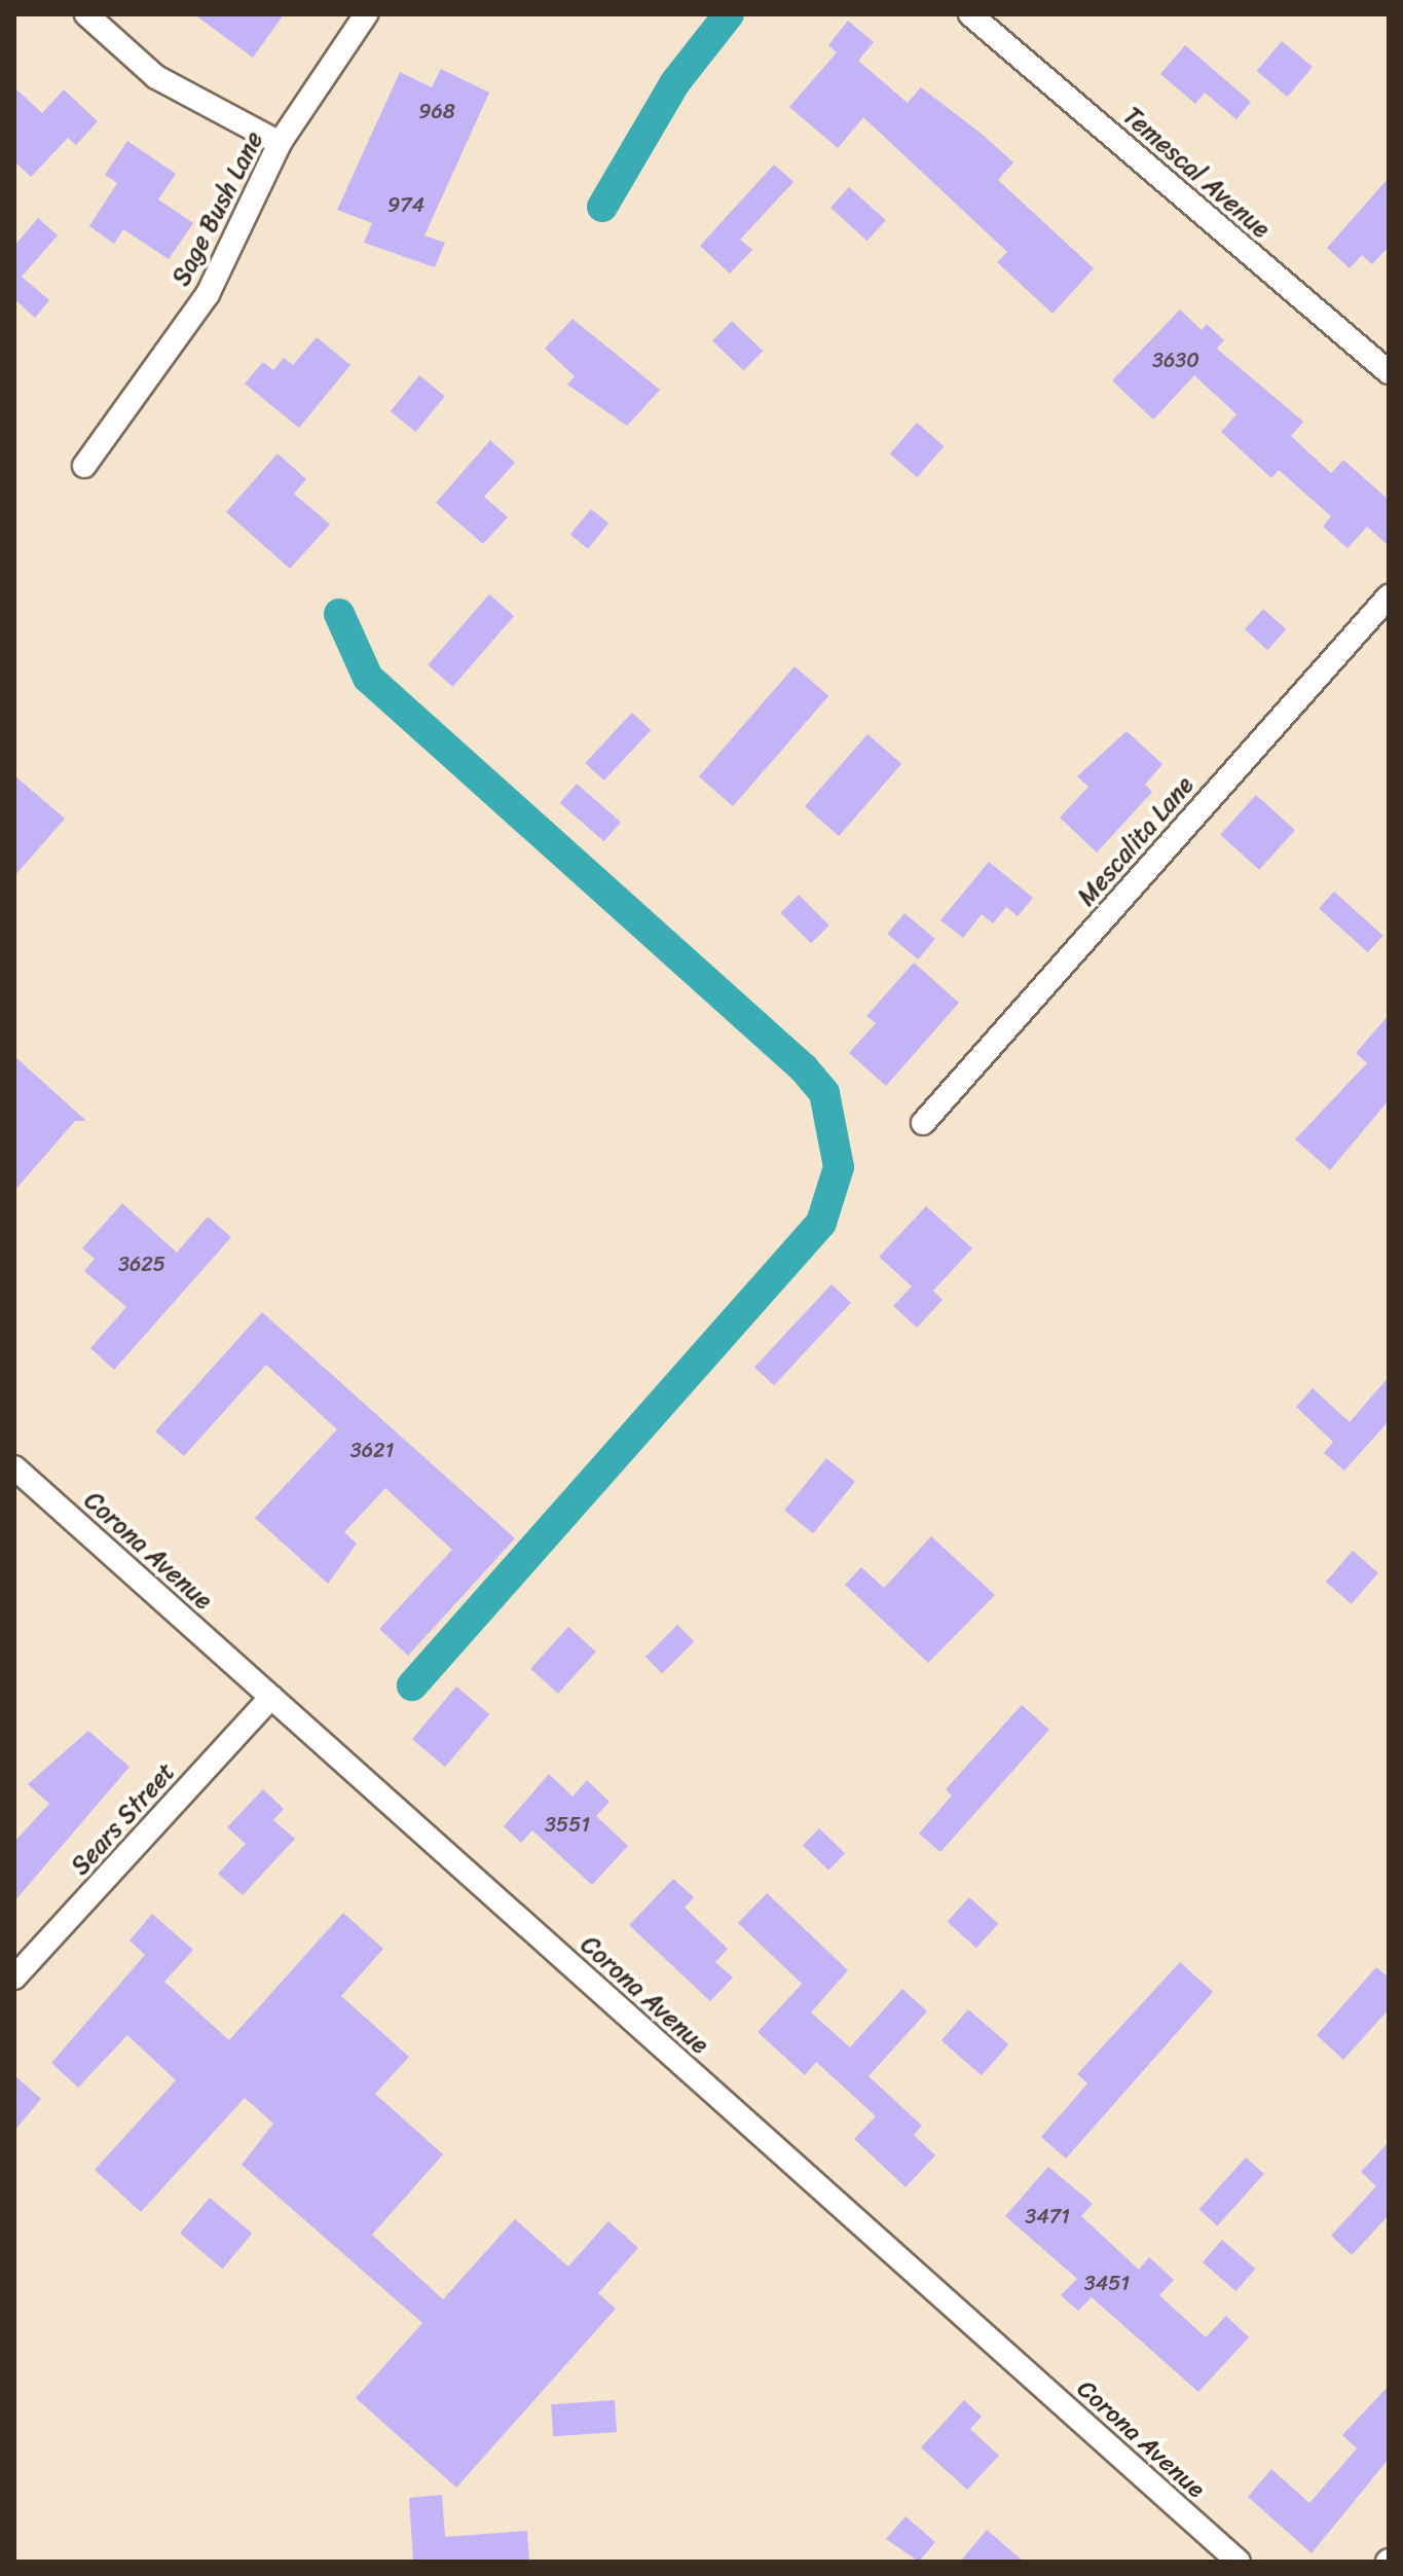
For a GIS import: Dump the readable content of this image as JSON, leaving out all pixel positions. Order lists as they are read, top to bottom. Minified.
{"streets":{"street":["Temescal Avenue","Sage Bush Lane","Mescalita Lane","Corona Avenue","Sears Street"]},"crossings":[["Corona Avenue","Sears Street"]],"house_numbers":["968","974","3630","3625","3621","3551","3471","3451"]}
